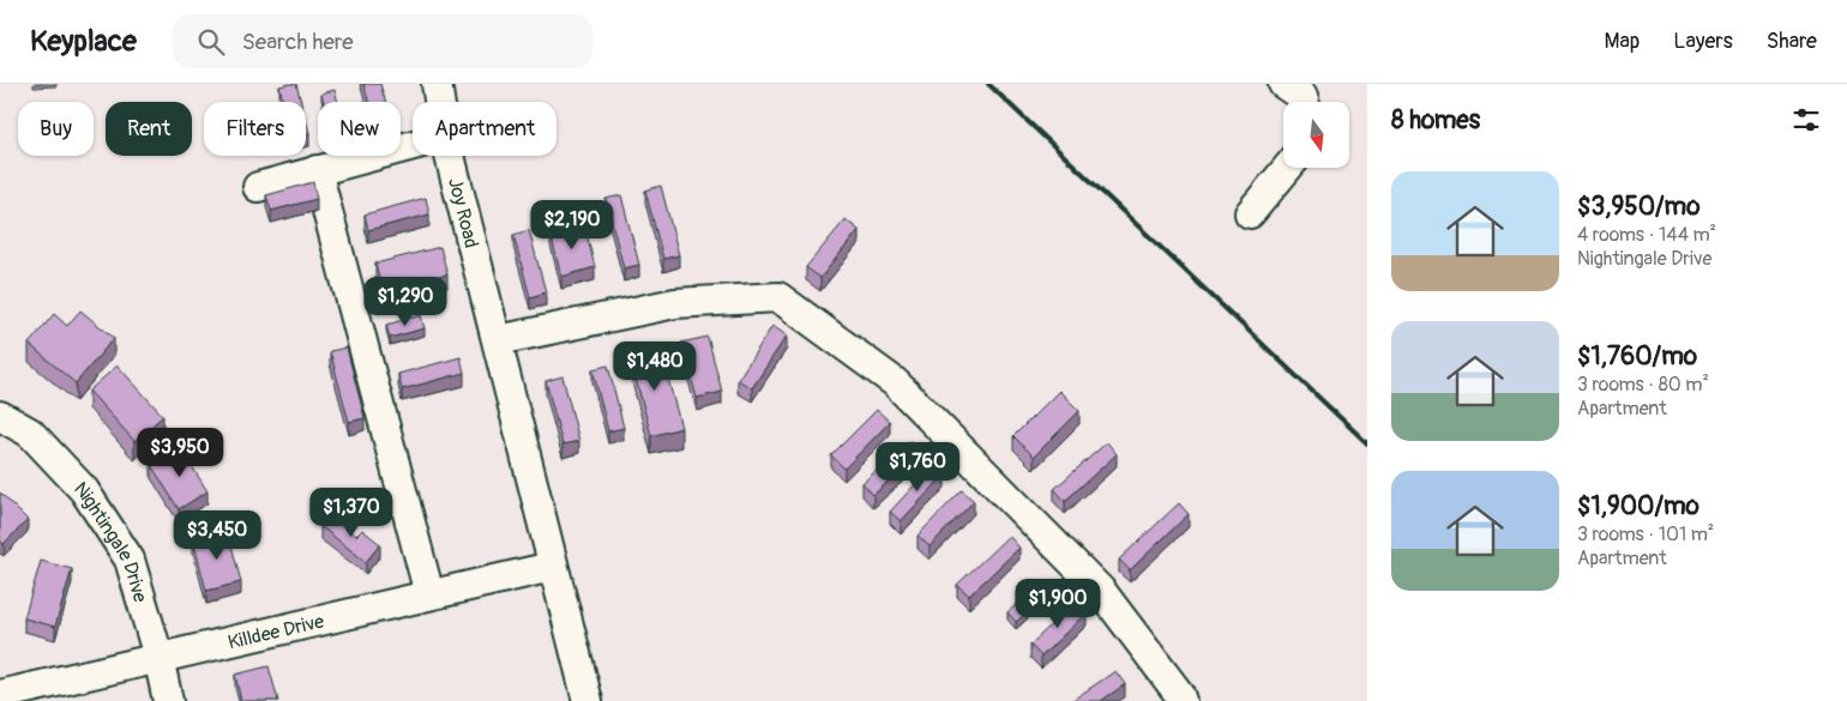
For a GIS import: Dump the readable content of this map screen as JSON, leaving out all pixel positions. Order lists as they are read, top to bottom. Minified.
{"streets":{"street":["Joy Road","Nightingale Drive","Killdee Drive"]},"crossings":[["Joy Road","Killdee Drive"],["Nightingale Drive","Killdee Drive"]],"north":"bottom","page":{"header":"Keyplace","search":"Search here","nav":["Map","Layers","Share"],"heading":"8 homes","chip":["Buy","Rent","Filters","New","Apartment"],"list":[{"name":"$3,950/mo","note":"4 rooms · 144 m² · Nightingale Drive"},{"name":"$1,760/mo","note":"3 rooms · 80 m² · Apartment"},{"name":"$1,900/mo","note":"3 rooms · 101 m² · Apartment"}],"price":["$2,190","$1,290","$1,480","$3,950","$1,760","$1,370","$3,450","$1,900"]}}
